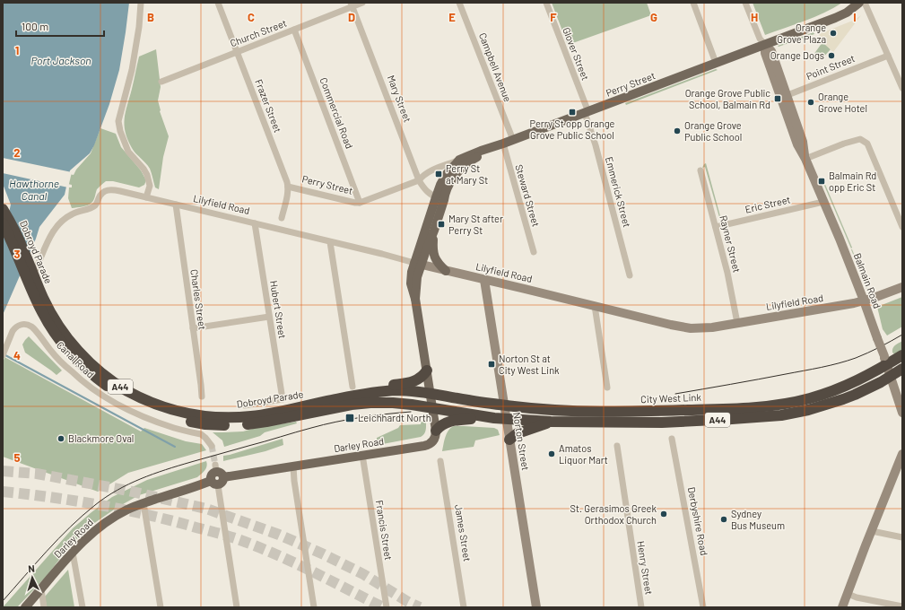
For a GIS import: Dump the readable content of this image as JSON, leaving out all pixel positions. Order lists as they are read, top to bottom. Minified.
{"streets":{"highway":["Dobroyd Parade","A44","City West Link"],"main road":["Perry Street","Darley Road"],"street":["Church Street","Glover Street","Campbell Avenue","Point Street","Mary Street","Frazer Street","Commercial Road","Emmerick Street","Steward Street","Lilyfield Road","Eric Street","Rayner Street","Balmain Road","Charles Street","Hubert Street","Canal Road","Norton Street","Derbyshire Road","Francis Street","James Street","Henry Street"]},"crossings":[["Church Street","Mary Street"],["Church Street","Frazer Street"],["Church Street","Commercial Road"],["Glover Street","Perry Street"],["Glover Street","Emmerick Street"],["Campbell Avenue","Perry Street"],["Point Street","Balmain Road"],["Perry Street","Mary Street"],["Perry Street","Frazer Street"],["Perry Street","Commercial Road"],["Perry Street","Emmerick Street"],["Perry Street","Steward Street"],["Perry Street","Balmain Road"],["Lilyfield Road","Rayner Street"],["Lilyfield Road","Balmain Road"],["Lilyfield Road","Charles Street"],["Lilyfield Road","Hubert Street"],["Lilyfield Road","Norton Street"],["Eric Street","Rayner Street"],["Eric Street","Balmain Road"],["Dobroyd Parade","A44"],["Dobroyd Parade","City West Link"],["Balmain Road","A44"],["Balmain Road","City West Link"],["A44","Norton Street"],["City West Link","Norton Street"],["Darley Road","Francis Street"]],"water":["Port Jackson","Hawthorne Canal"],"places":{"other":["Orange Grove Plaza","Orange Dogs","Orange Grove Hotel","Orange Grove Public School","Blackmore Oval","Amatos Liquor Mart","St. Gerasimos Greek Orthodox Church","Sydney Bus Museum"],"transit":["Orange Grove Public School, Balmain Rd","Perry St opp Orange Grove Public School","Perry St at Mary St","Balmain Rd opp Eric St","Mary St after Perry St","Norton St at City West Link","Leichhardt North"]},"scale_bar":"100 m","north":"top","grid":{"columns":["B","C","D","E","F","G","H","I"],"rows":["1","2","3","4","5"]}}
